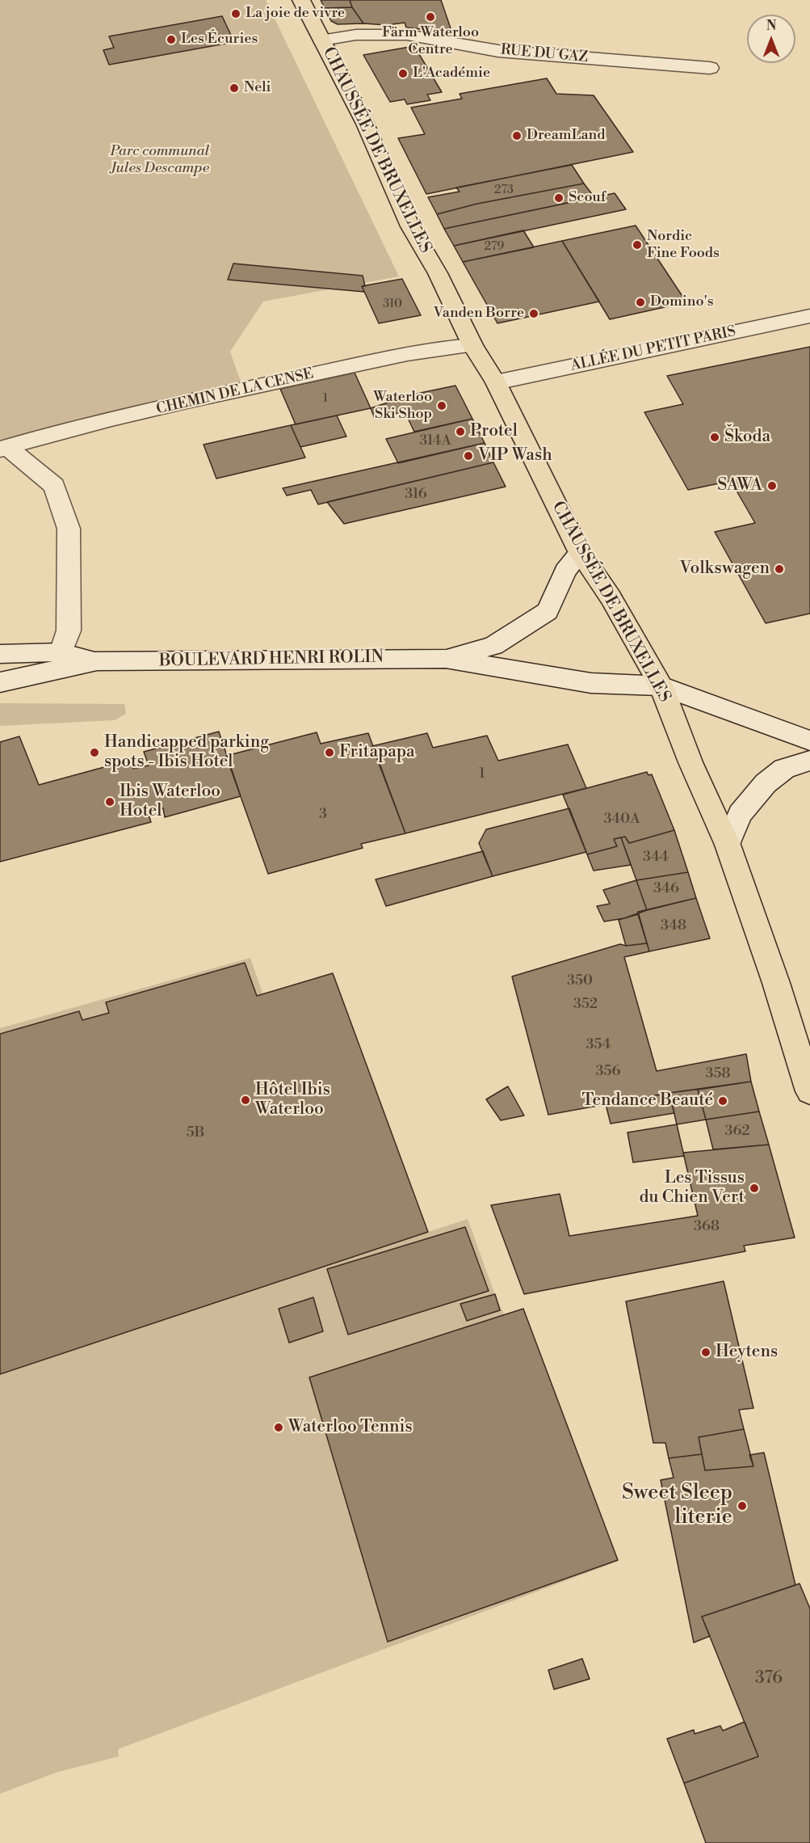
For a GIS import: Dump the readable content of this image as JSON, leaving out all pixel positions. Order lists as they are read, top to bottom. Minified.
{"streets":{"main road":["CHAUSSÉE DE BRUXELLES"],"street":["RUE DU GAZ","ALLÉE DU PETIT PARIS","CHEMIN DE LA CENSE","BOULEVARD HENRI ROLIN"]},"crossings":[["RUE DU GAZ","CHAUSSÉE DE BRUXELLES"],["CHAUSSÉE DE BRUXELLES","ALLÉE DU PETIT PARIS"],["CHAUSSÉE DE BRUXELLES","CHEMIN DE LA CENSE"],["CHAUSSÉE DE BRUXELLES","BOULEVARD HENRI ROLIN"]],"parks":["Parc communal Jules Descampe"],"places":["La joie de vivre","Färm Waterloo Centre","Les Écuries","L'Académie","Neli","DreamLand","Scouf","Nordic Fine Foods","Domino's","Vanden Borre","Waterloo Ski Shop","Protel","Škoda","VIP Wash","SAWA","Volkswagen","Handicapped parking spots - Ibis Hotel","Fritapapa","Ibis Waterloo Hotel","Hôtel Ibis Waterloo","Tendance Beauté","Les Tissus du Chien Vert","Heytens","Waterloo Tennis","Sweet Sleep literie"],"house_numbers":["273","279","310","1","314A","316","1","3","340A","344","346","348","350","352","354","356","358","362","5B","368","376"],"north":"top"}
